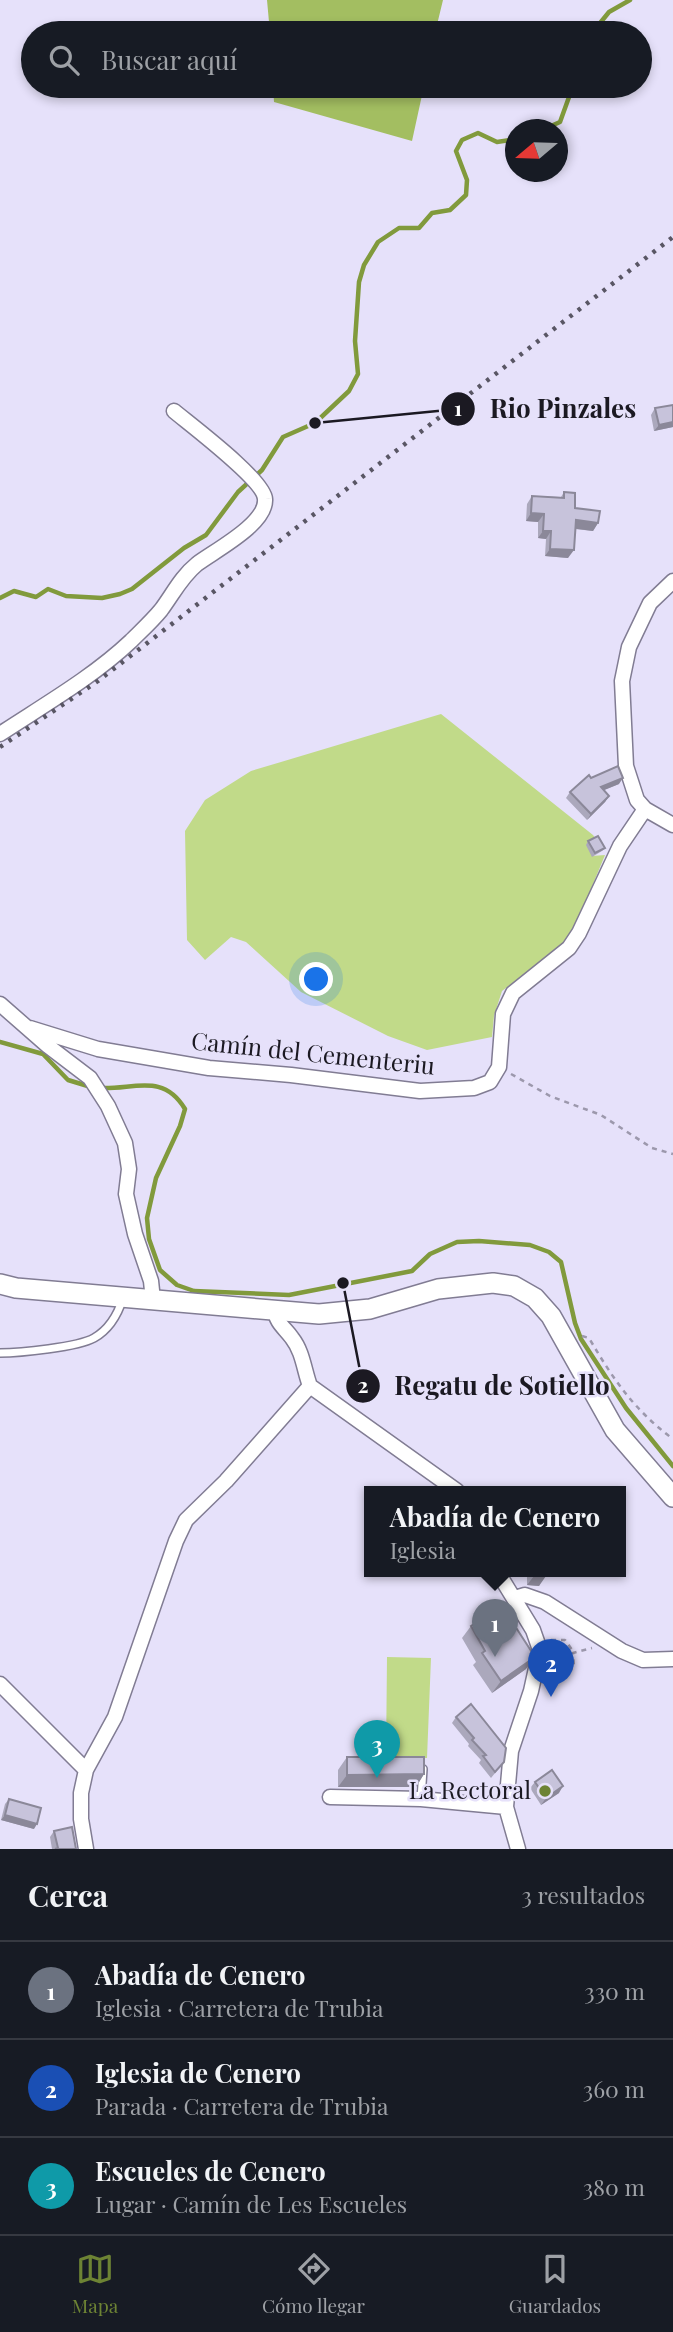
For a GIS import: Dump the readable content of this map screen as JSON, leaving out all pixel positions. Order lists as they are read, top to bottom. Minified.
{"streets":{"street":["Camín del Cementeriu"]},"places":["Rio Pinzales","Regatu de Sotiello","La Rectoral"],"north":"left","page":{"search":"Buscar aquí","popup":["Abadía de Cenero","Iglesia"],"pins":["1","2","3"],"heading":["Cerca","3 resultados"],"list":[{"mark":"1","name":"Abadía de Cenero","note":"Iglesia · Carretera de Trubia","value":"330 m"},{"mark":"2","name":"Iglesia de Cenero","note":"Parada · Carretera de Trubia","value":"360 m"},{"mark":"3","name":"Escueles de Cenero","note":"Lugar · Camín de Les Escueles","value":"380 m"}],"nav":["Mapa","Cómo llegar","Guardados"]}}
